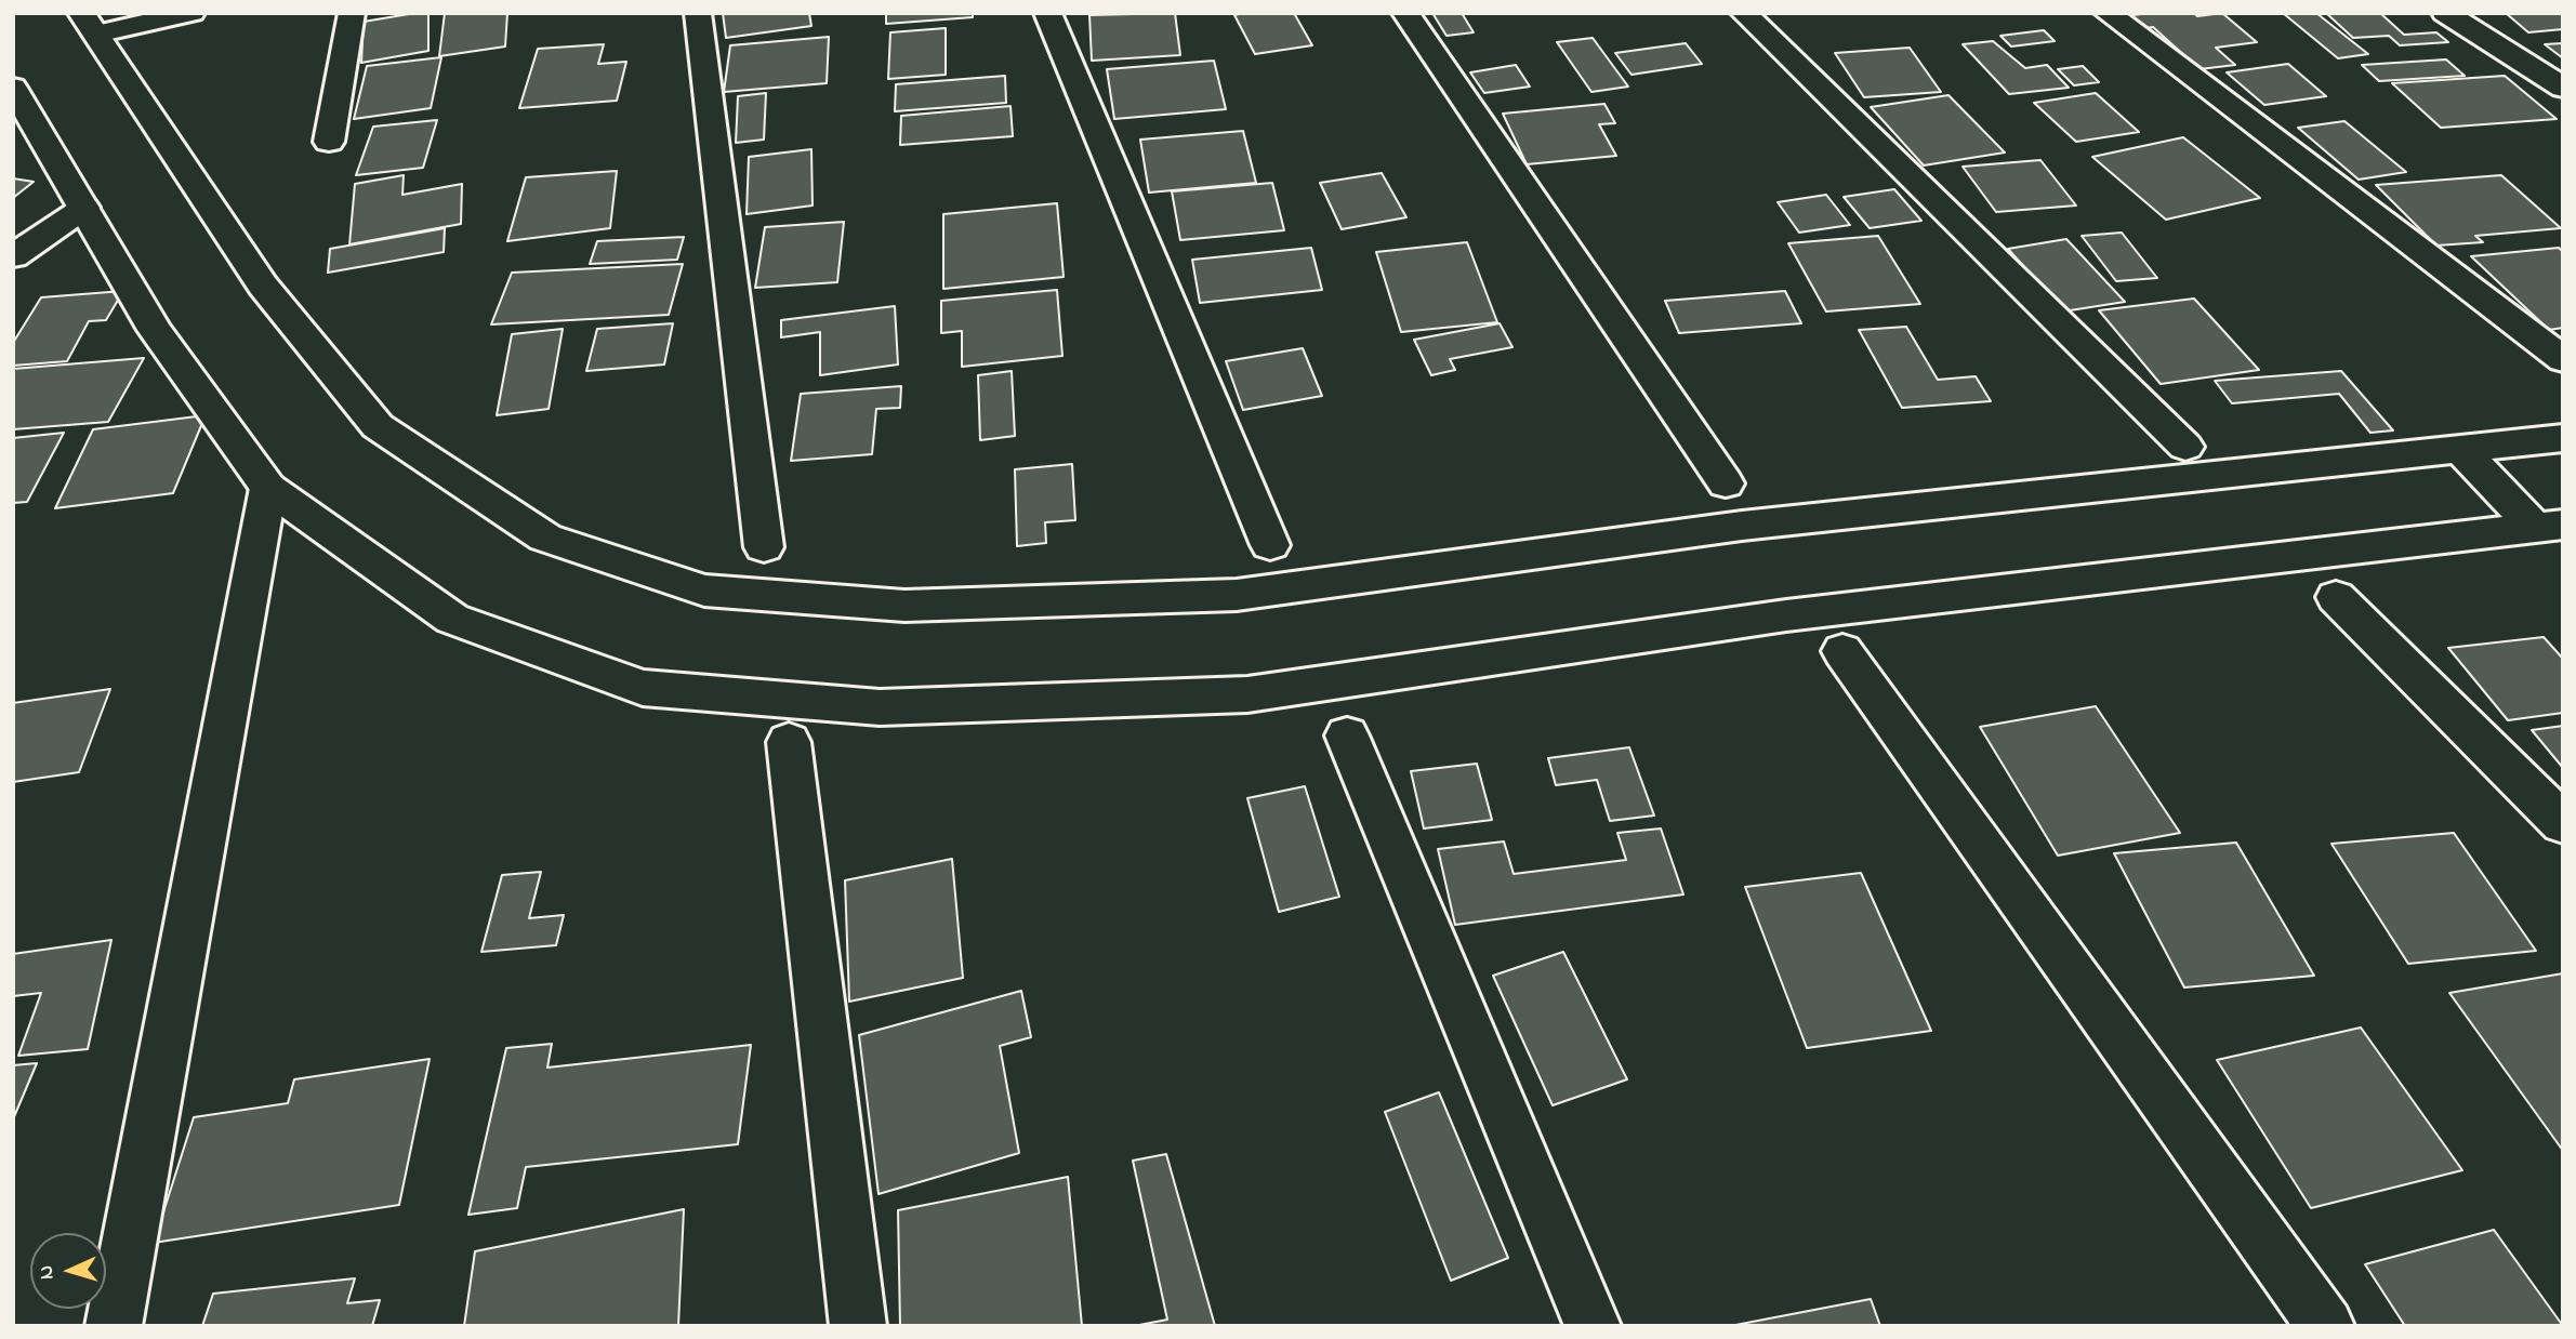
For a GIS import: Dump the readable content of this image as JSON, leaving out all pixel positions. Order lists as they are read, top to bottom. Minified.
{"north":"left"}
